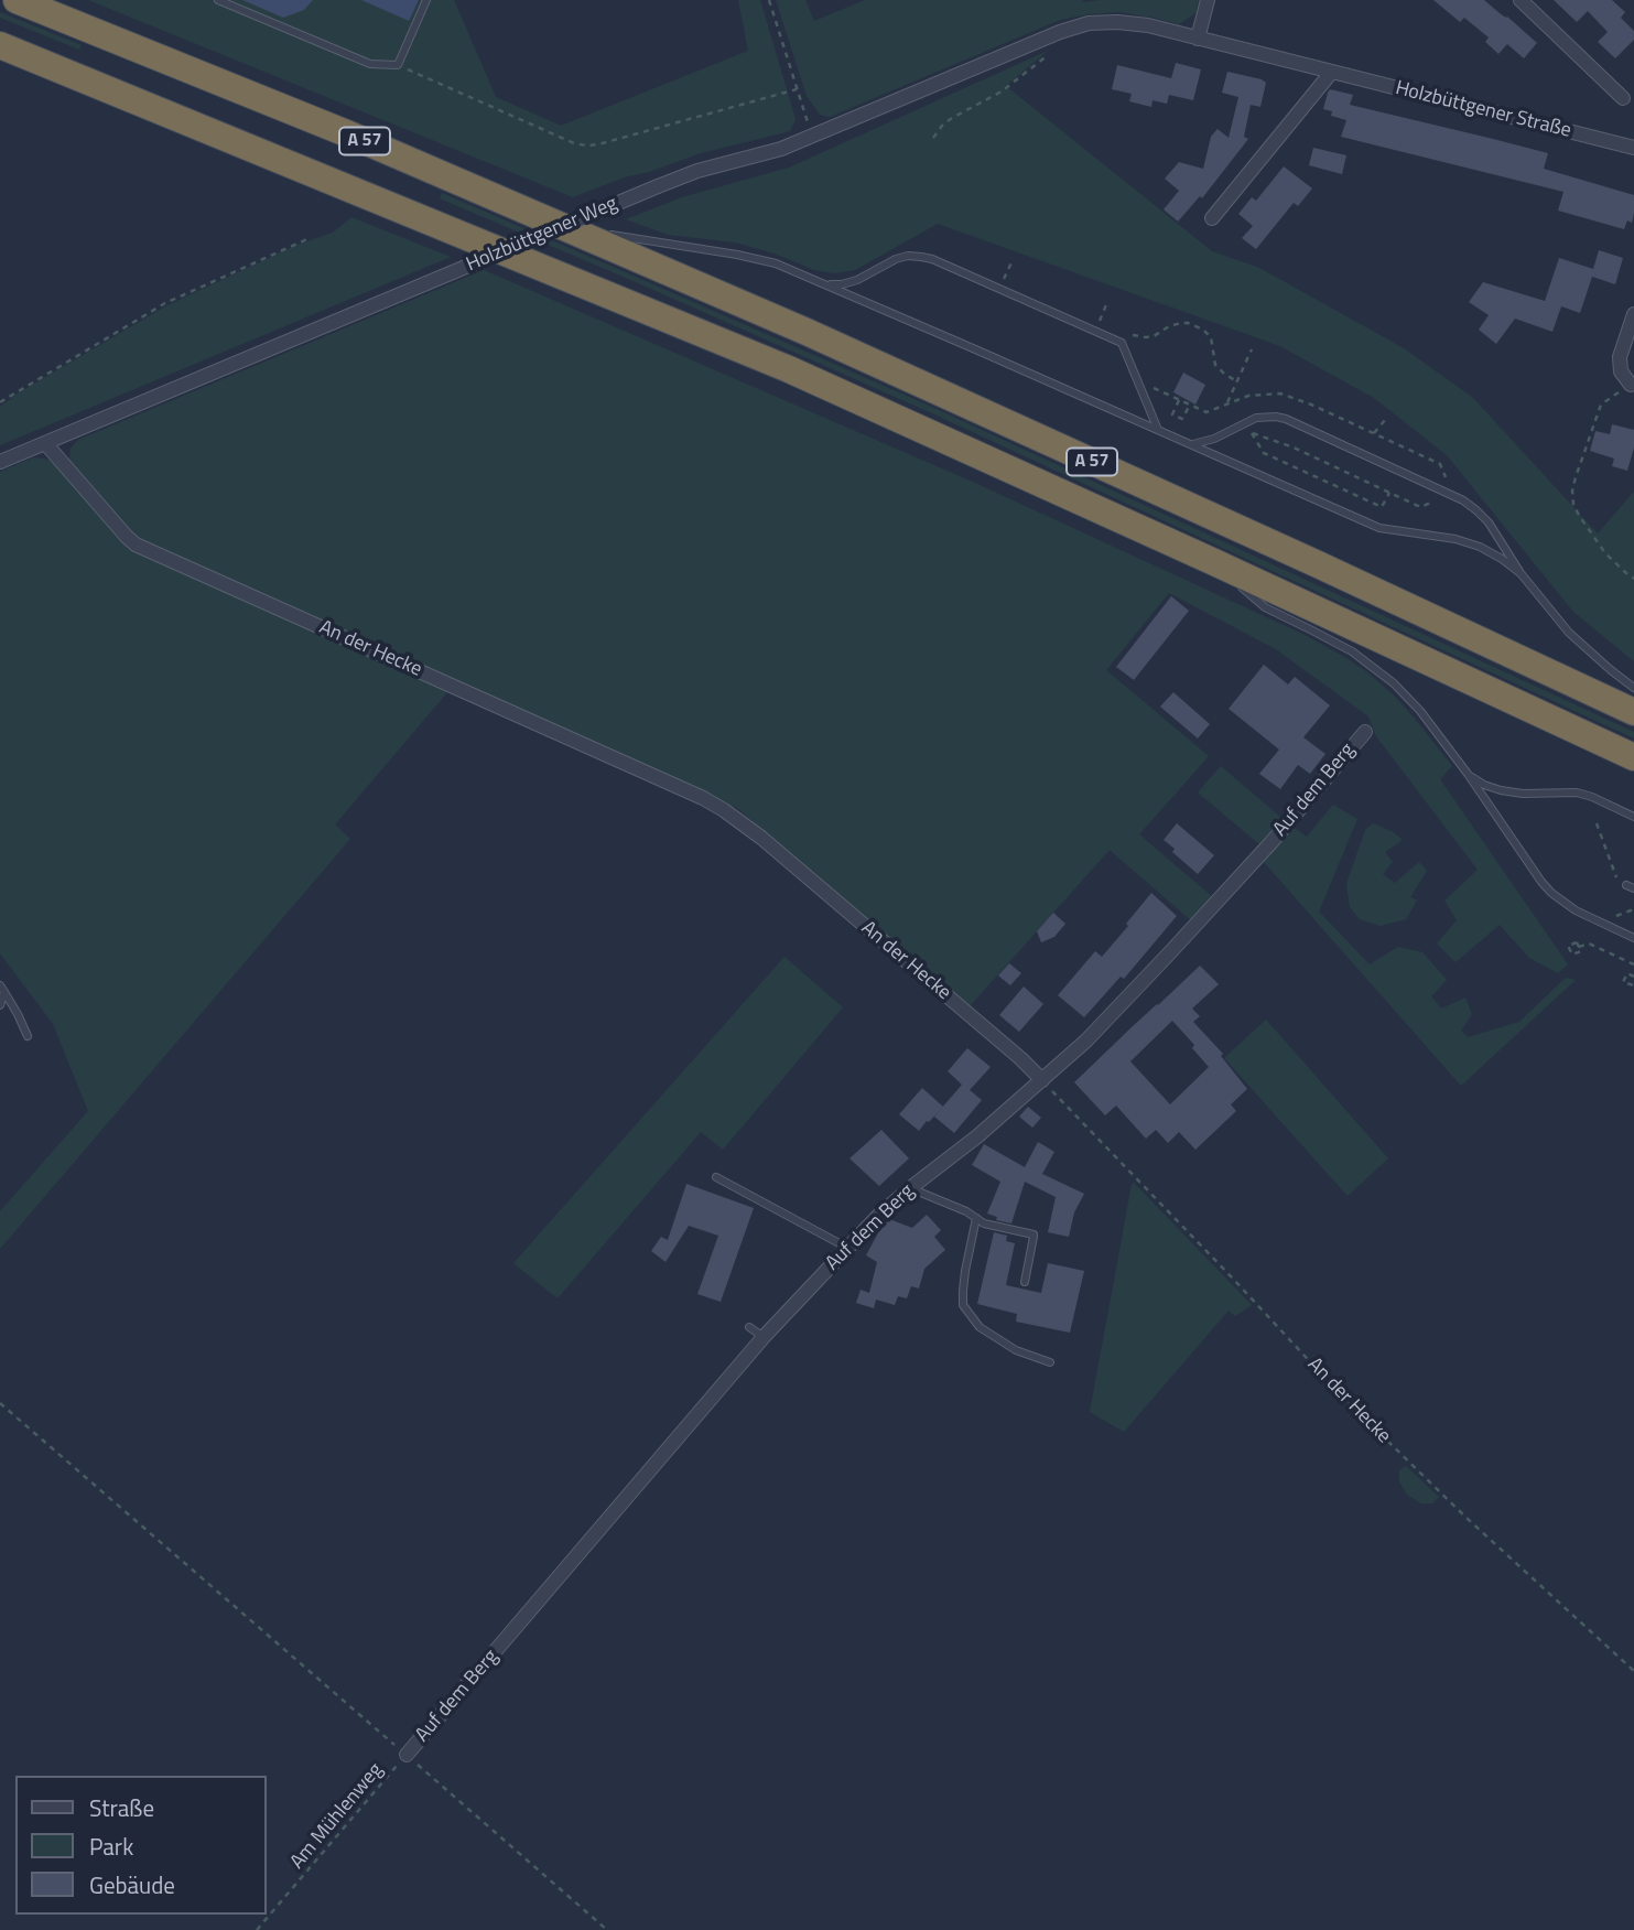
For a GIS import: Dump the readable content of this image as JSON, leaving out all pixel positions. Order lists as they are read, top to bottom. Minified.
{"streets":{"highway":["A 57"],"street":["Holzbüttgener Straße","Holzbüttgener Weg","An der Hecke","Auf dem Berg"],"path":["Am Mühlenweg"]},"crossings":[["Holzbüttgener Straße","Holzbüttgener Weg"],["Holzbüttgener Weg","An der Hecke"],["An der Hecke","Auf dem Berg"],["Auf dem Berg","Am Mühlenweg"]],"legend":["Straße","Park","Gebäude"]}
